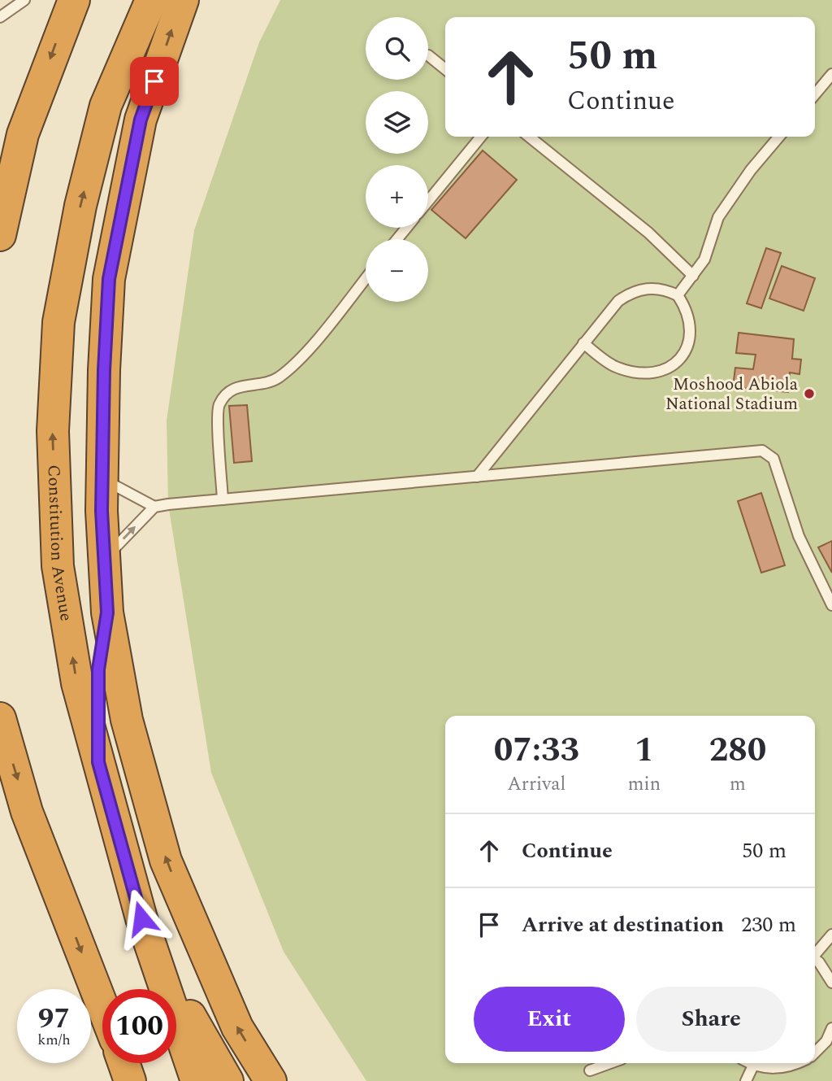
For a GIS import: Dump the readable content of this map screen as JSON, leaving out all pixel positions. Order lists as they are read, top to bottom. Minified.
{"streets":{"highway":["Constitution Avenue"]},"places":["Moshood Abiola National Stadium"],"page":{"map_buttons":["+","−"],"turn":["50 m","Continue"],"eta":["07:33","Arrival","1","min","280","m"],"list":[{"name":"Continue","value":"50 m"},{"name":"Arrive at destination","value":"230 m"}],"buttons":["Exit","Share"],"speed":"97 km/h","limit":"100"}}
